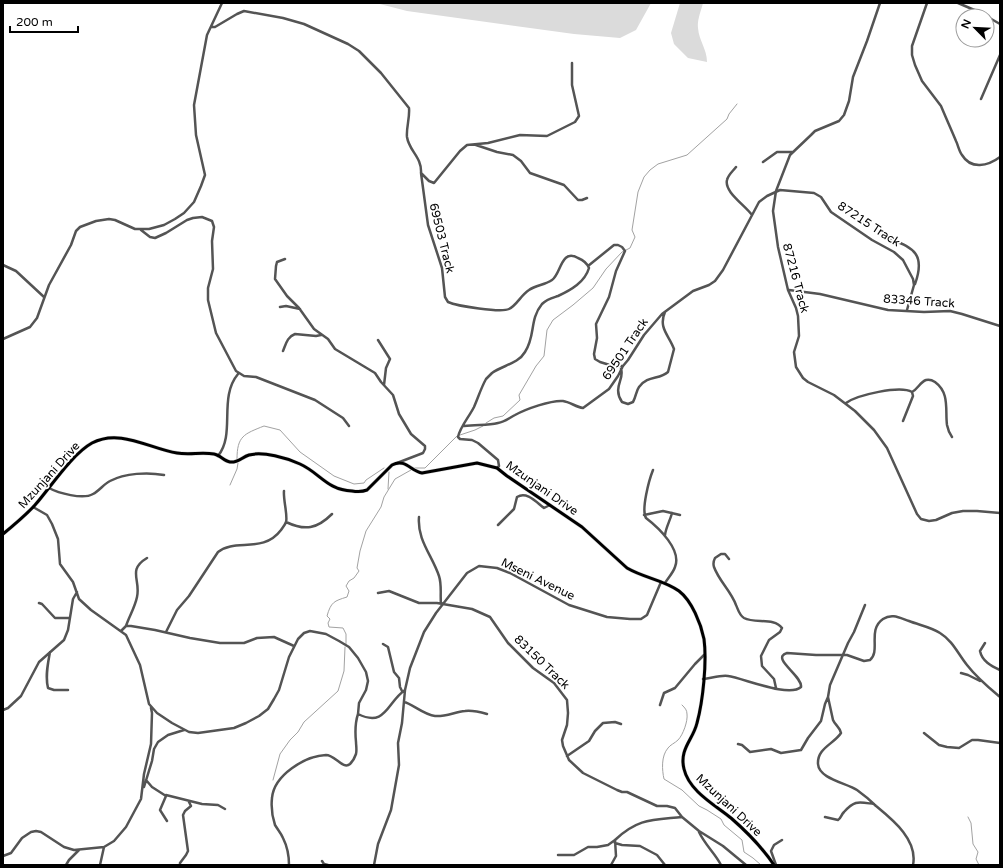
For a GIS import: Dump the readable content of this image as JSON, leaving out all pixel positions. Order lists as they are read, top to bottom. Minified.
{"streets":{"main road":["Mzunjani Drive"],"street":["87215 Track","69503 Track","87216 Track","83346 Track","69501 Track","Mseni Avenue","83150 Track"]},"crossings":[["87215 Track","87216 Track"],["87215 Track","69501 Track"],["87216 Track","83346 Track"],["87216 Track","69501 Track"],["Mzunjani Drive","Mseni Avenue"],["Mseni Avenue","83150 Track"]],"scale_bar":"200 m","north":"top left"}
